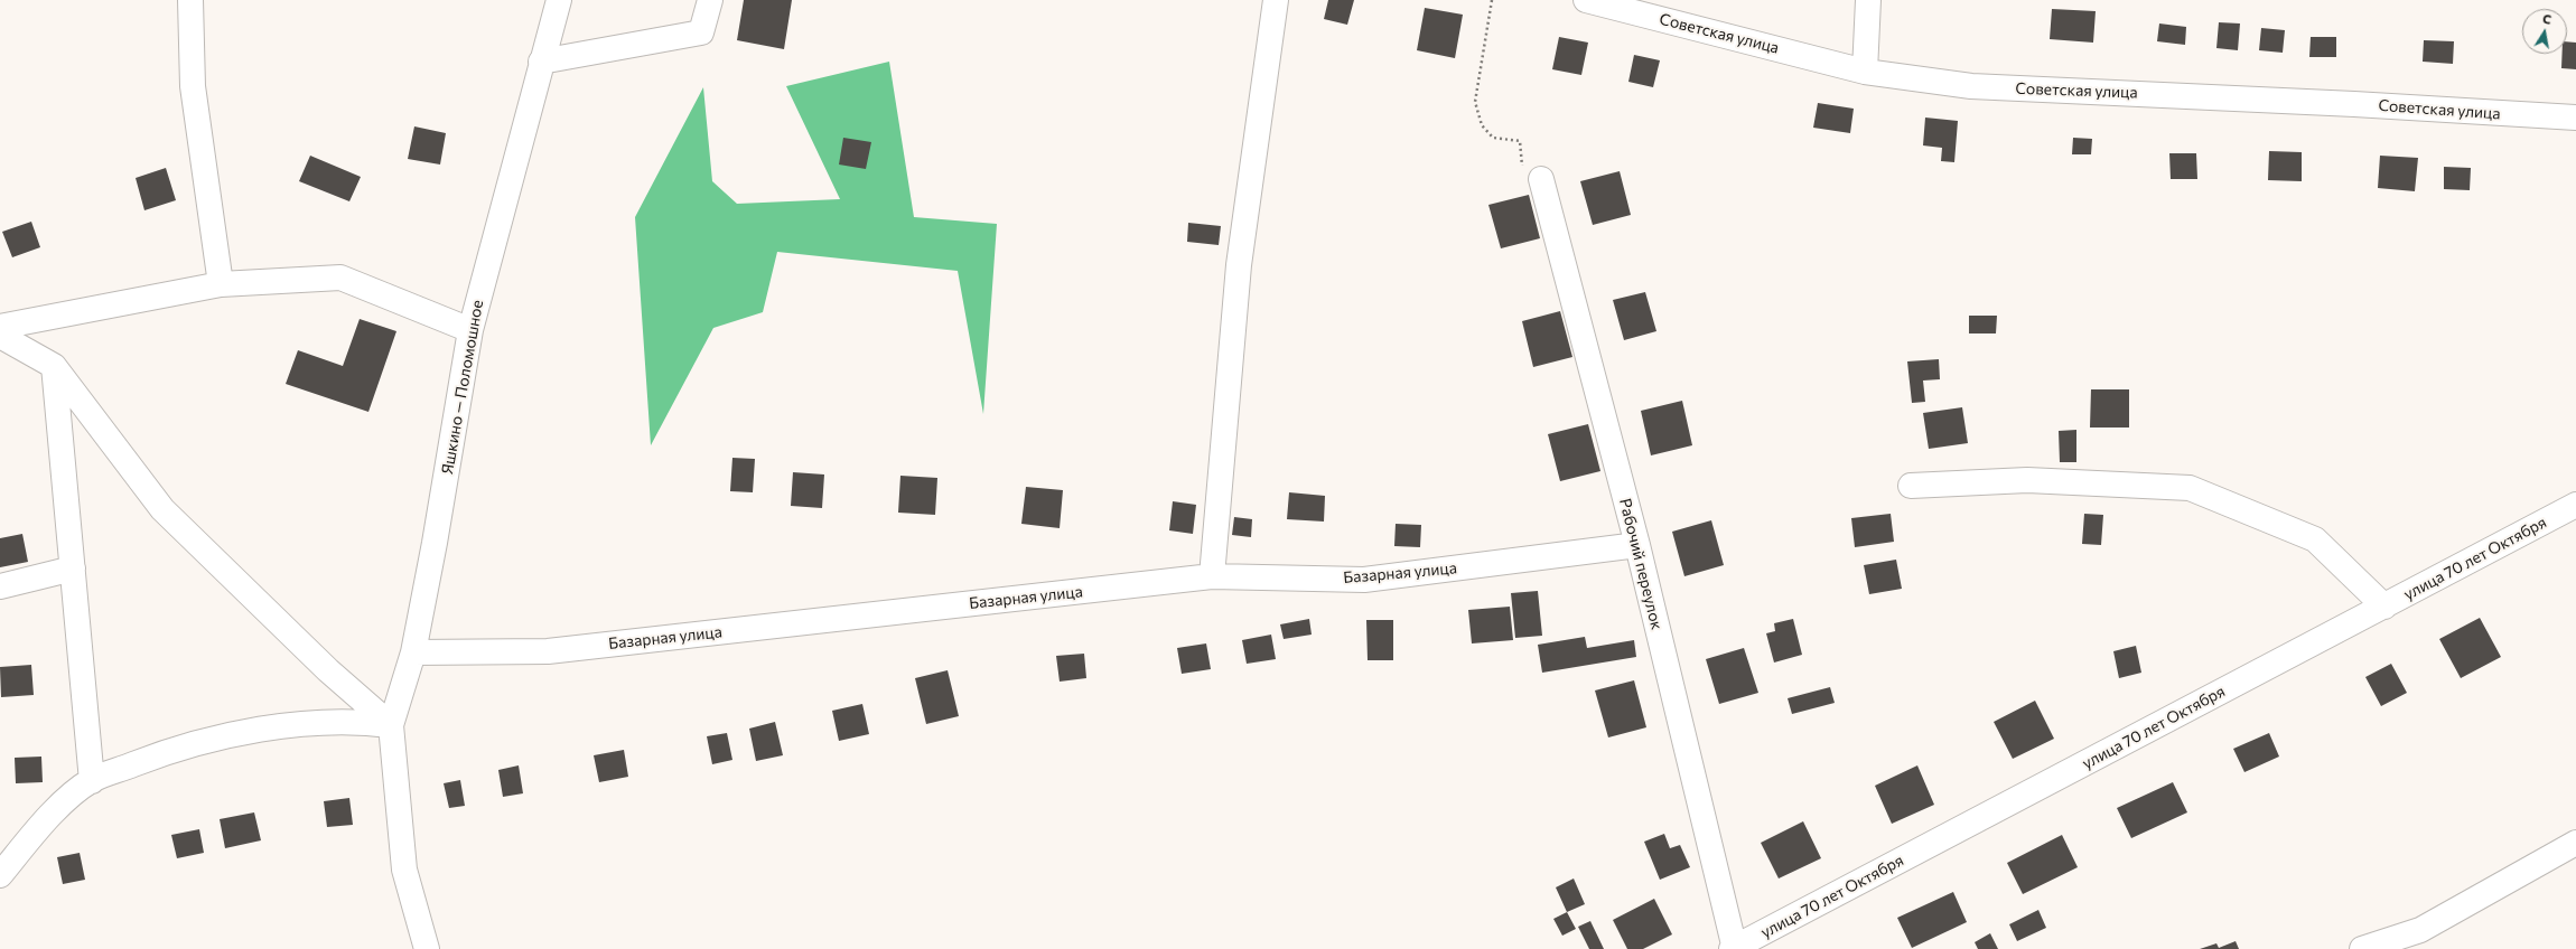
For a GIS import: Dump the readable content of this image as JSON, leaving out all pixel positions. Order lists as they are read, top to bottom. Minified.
{"streets":{"street":["Советская улица","Яшкино — Поломошное","улица 70 лет Октября","Рабочий переулок","Базарная улица"]},"crossings":[["Яшкино — Поломошное","Базарная улица"],["улица 70 лет Октября","Рабочий переулок"],["Рабочий переулок","Базарная улица"]],"north":"top"}
